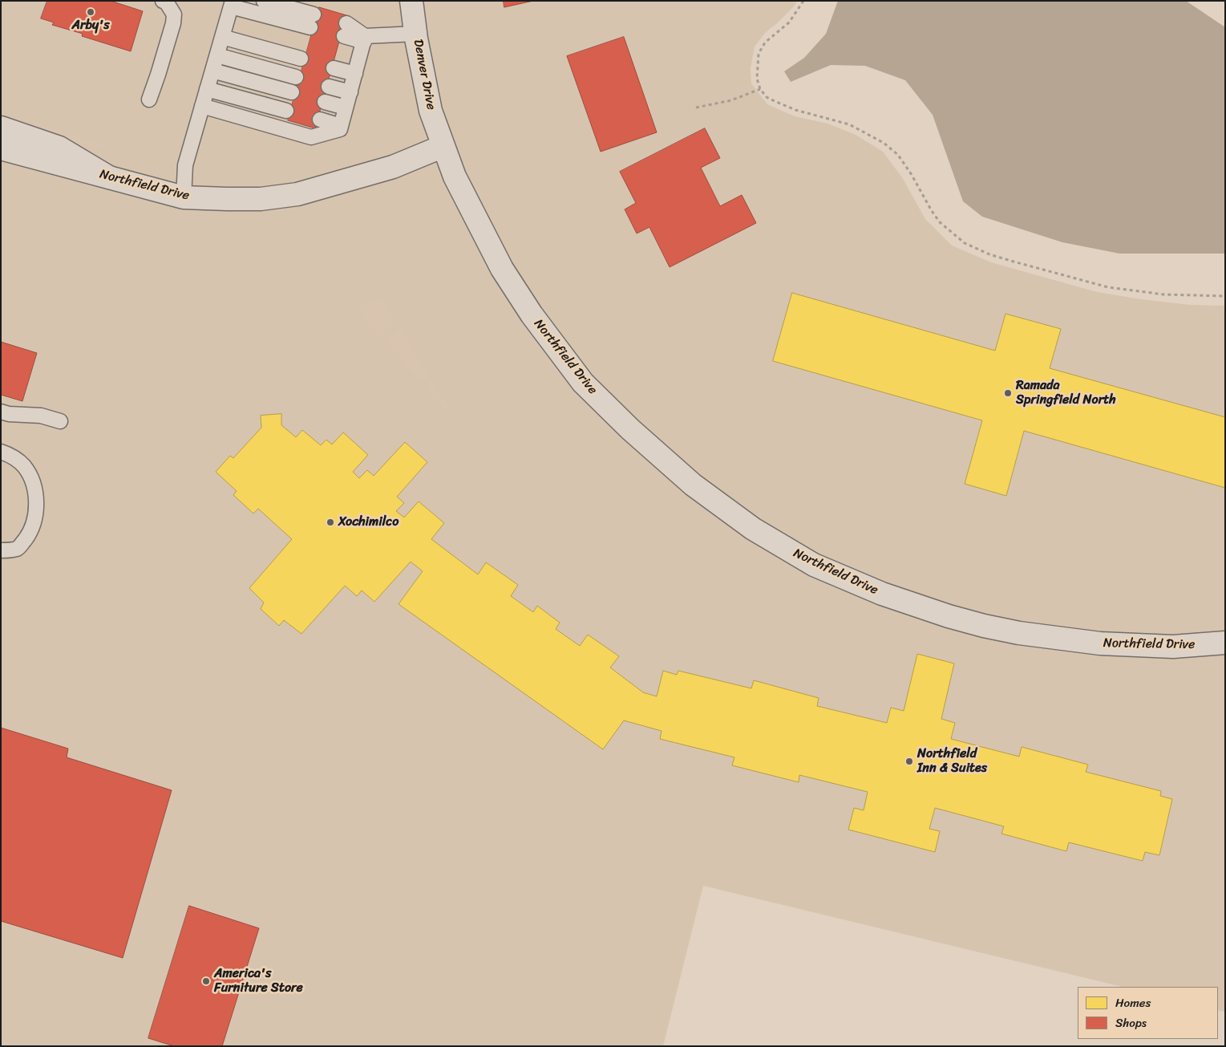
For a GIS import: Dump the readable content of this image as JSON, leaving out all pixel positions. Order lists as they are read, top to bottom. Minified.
{"streets":{"street":["Denver Drive","Northfield Drive"]},"crossings":[["Denver Drive","Northfield Drive"]],"places":["Arby's","Ramada Springfield North","Xochimilco","Northfield Inn & Suites","America's Furniture Store"],"legend":["Homes","Shops"]}
